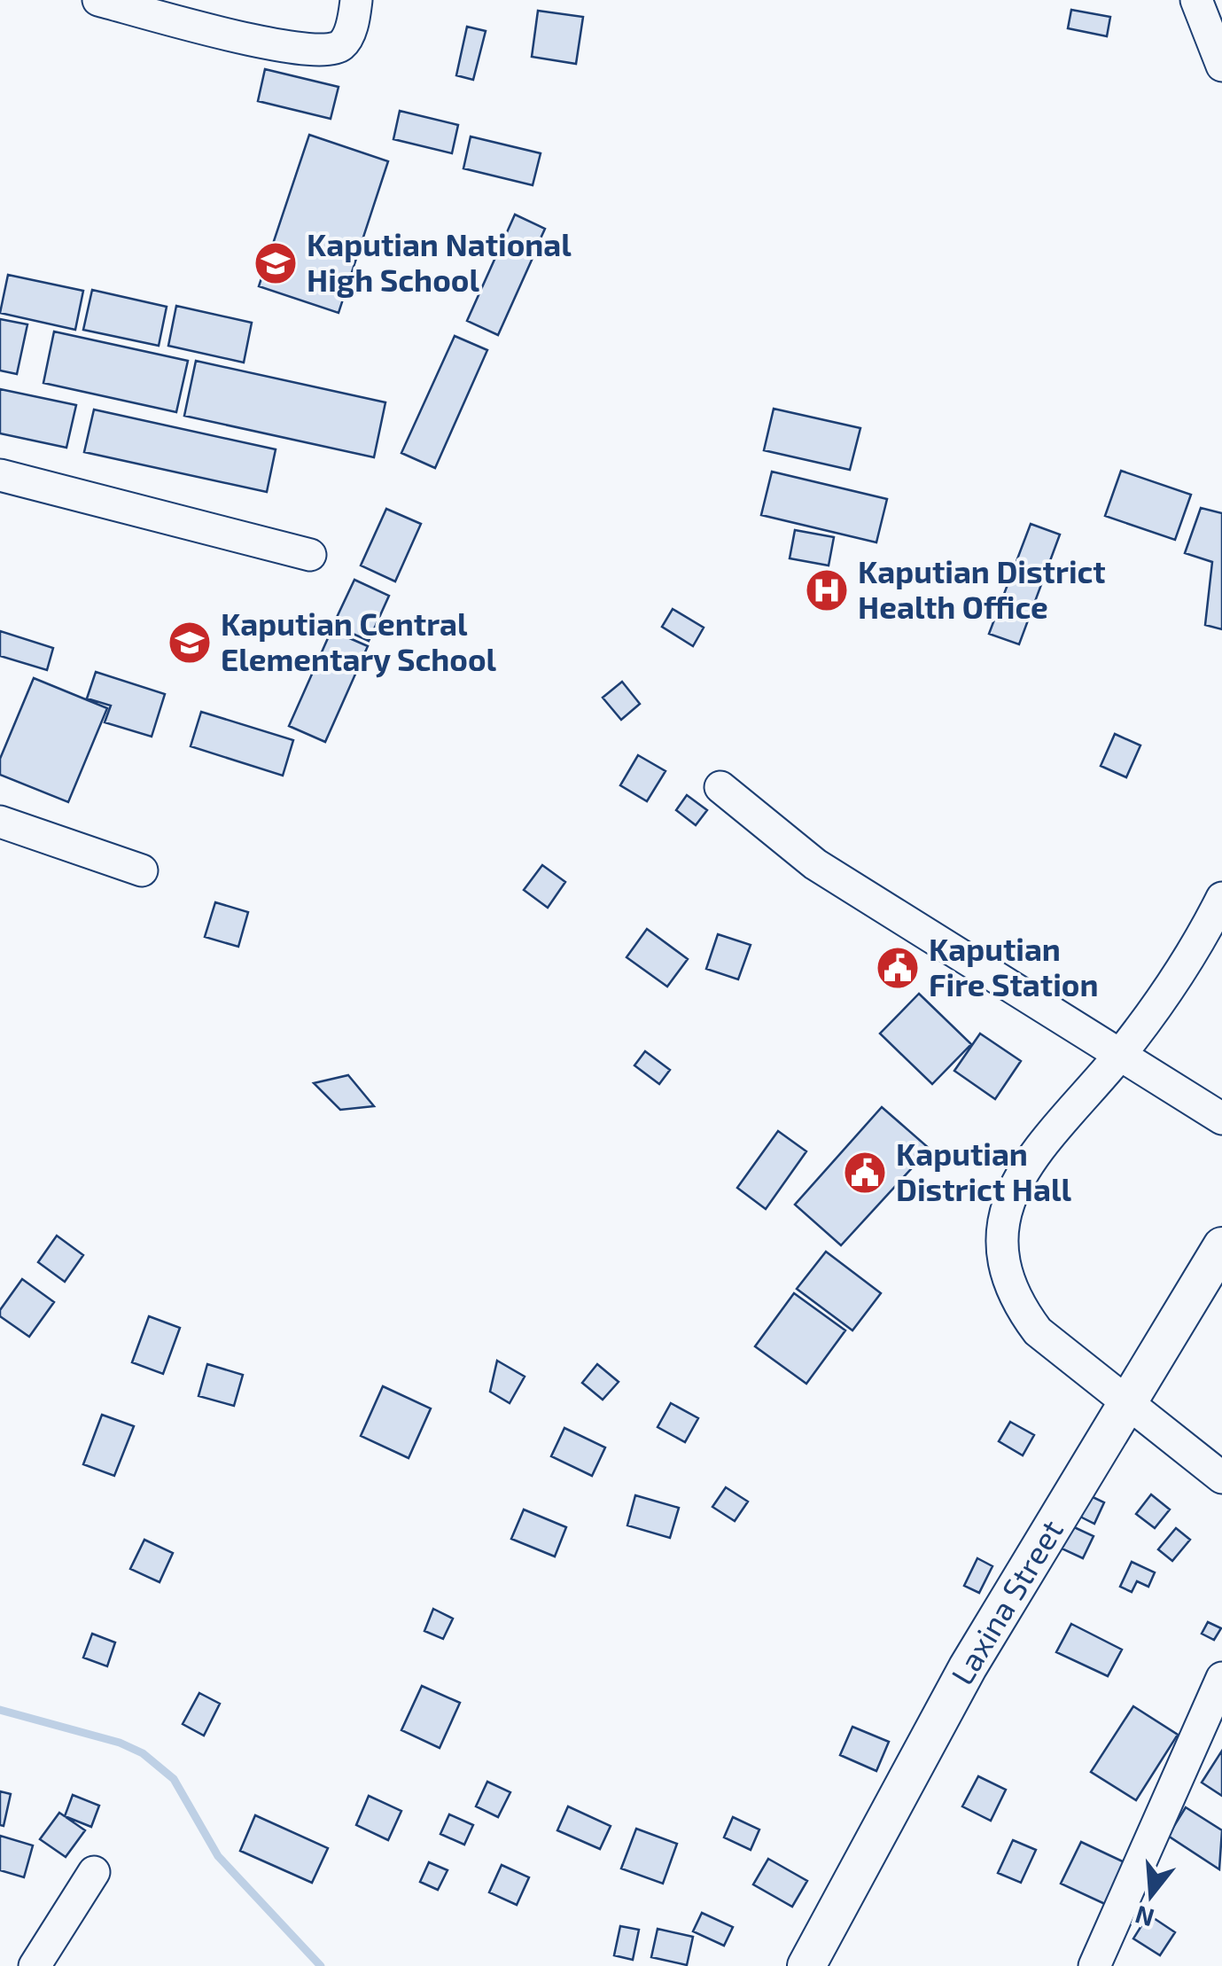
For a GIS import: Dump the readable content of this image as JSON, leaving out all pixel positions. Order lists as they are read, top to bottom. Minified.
{"streets":{"main road":["Laxina Street"]},"places":{"school or university":["Kaputian National High School","Kaputian Central Elementary School"],"hospital":["Kaputian District Health Office"],"public building":["Kaputian Fire Station","Kaputian District Hall"]},"north":"bottom"}
